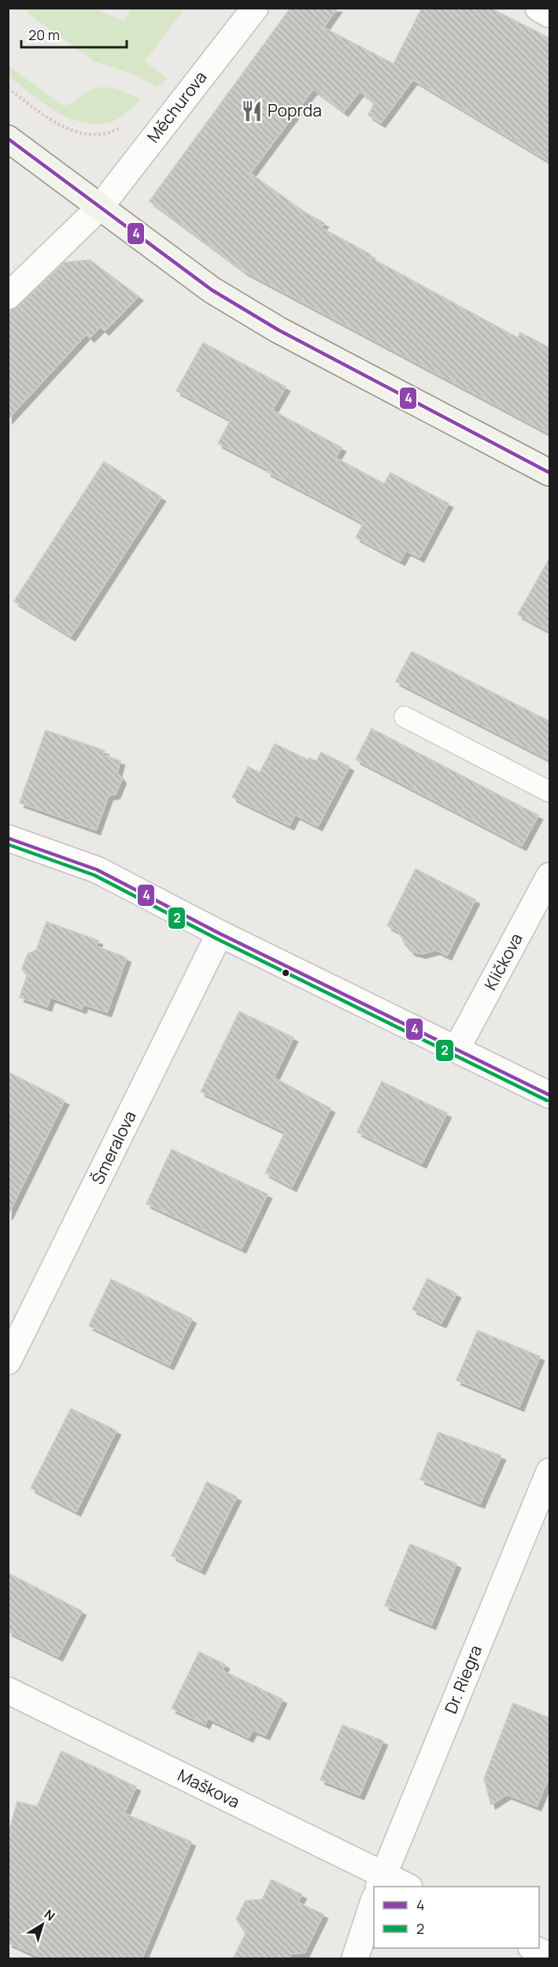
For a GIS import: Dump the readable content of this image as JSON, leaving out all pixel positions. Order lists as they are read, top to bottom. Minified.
{"streets":{"street":["Měchurova","Kličkova","Šmeralova","Dr. Riegra","Maškova"]},"crossings":[["Dr. Riegra","Maškova"]],"places":{"restaurant":["Poprda"]},"lines":["transit line 4","transit line 2"],"legend":["4","2"],"scale_bar":"20 m","north":"top right"}
